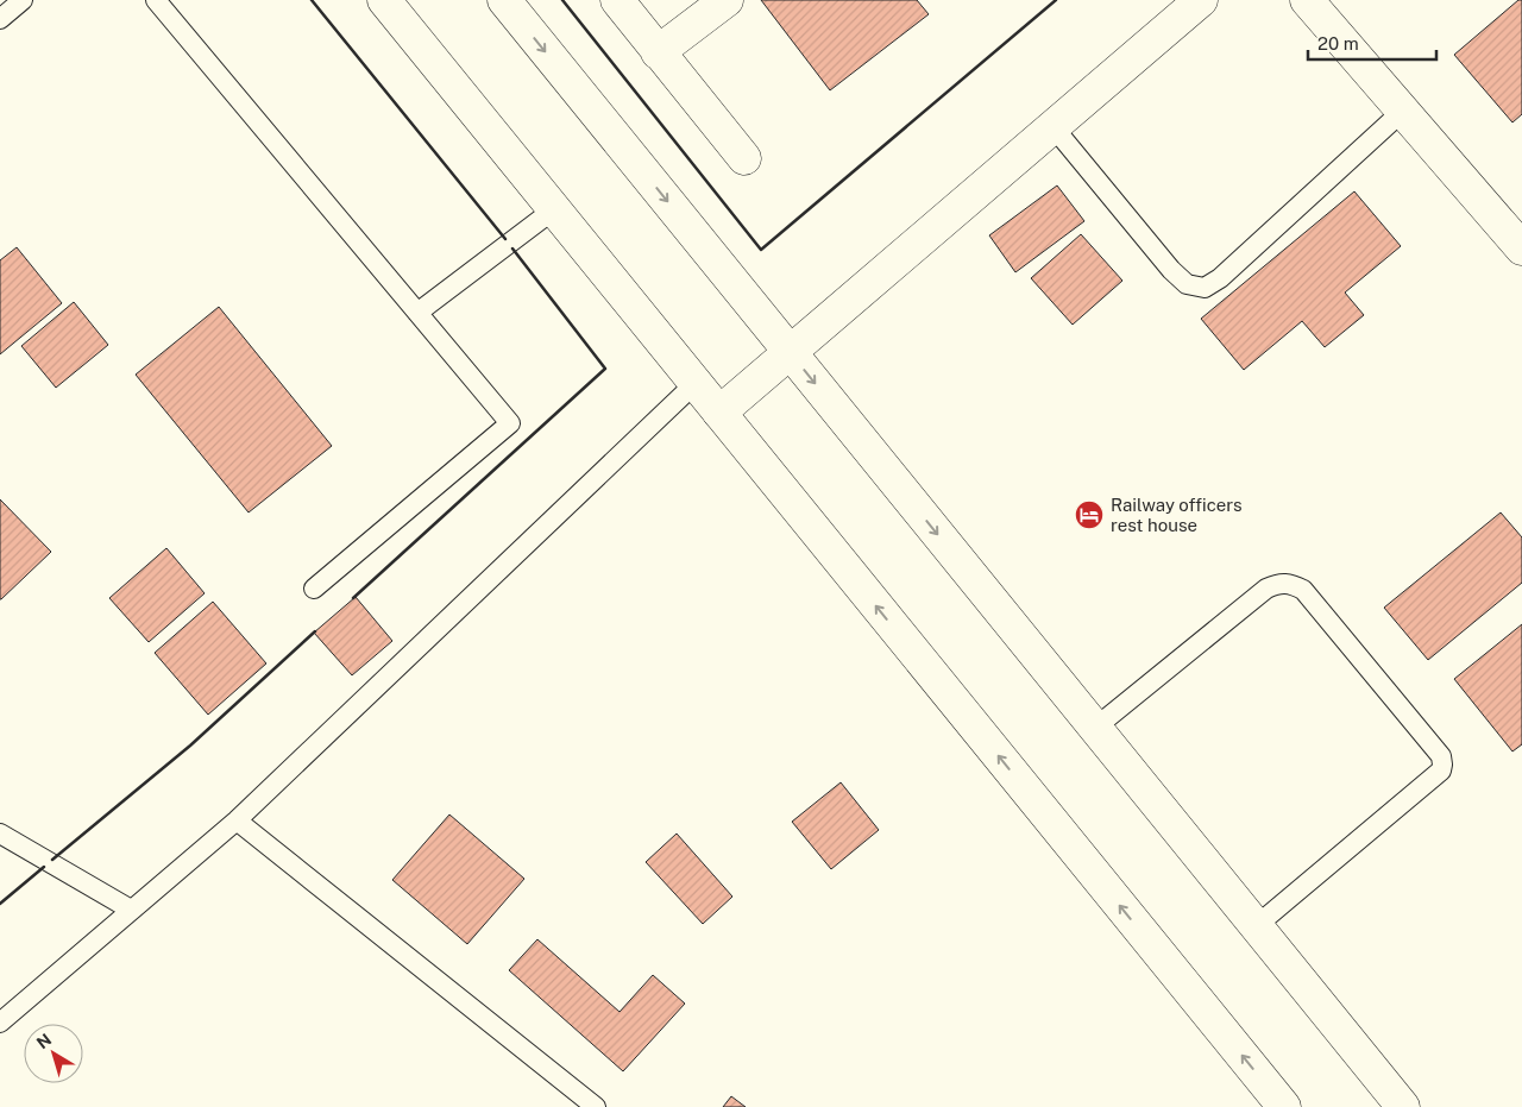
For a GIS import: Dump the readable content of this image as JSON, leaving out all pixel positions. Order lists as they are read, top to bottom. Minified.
{"places":{"hotel":["Railway officers rest house"]},"scale_bar":"20 m","north":"top left"}
